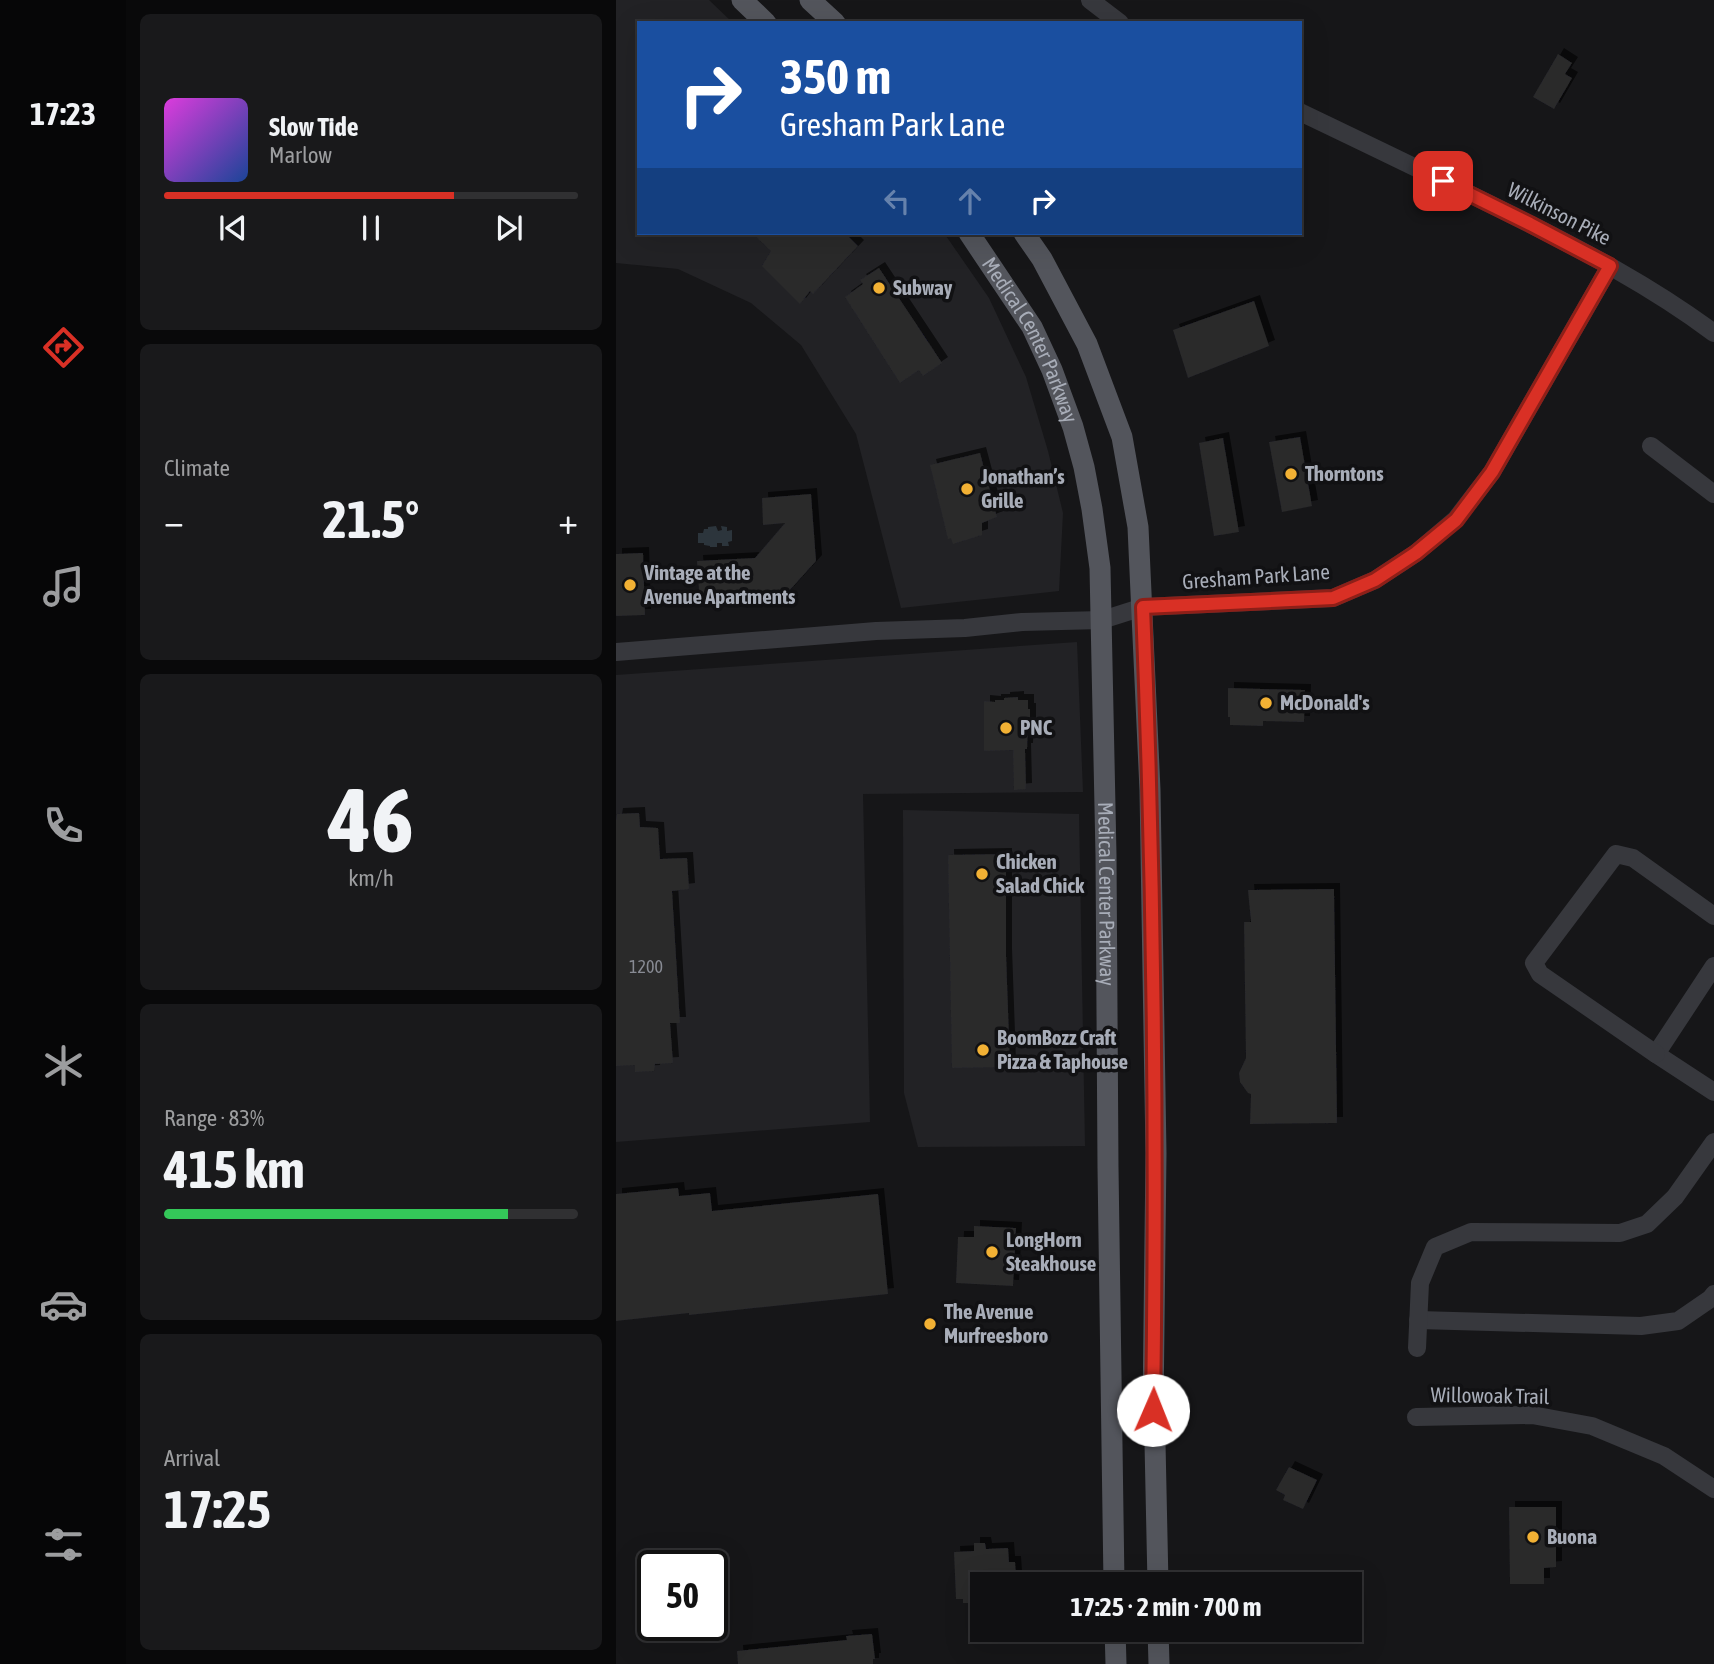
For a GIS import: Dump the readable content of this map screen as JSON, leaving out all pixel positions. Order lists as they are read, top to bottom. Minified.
{"streets":{"main road":["Medical Center Parkway"],"street":["Wilkinson Pike","Gresham Park Lane","Willowoak Trail"]},"crossings":[["Wilkinson Pike","Gresham Park Lane"],["Medical Center Parkway","Gresham Park Lane"]],"places":["Subway","Thorntons","Jonathan’s Grille","Vintage at the Avenue Apartments","McDonald's","PNC","Chicken Salad Chick","BoomBozz Craft Pizza & Taphouse","LongHorn Steakhouse","The Avenue Murfreesboro","Buona"],"house_numbers":["1200"],"page":{"tabs":"17:23","turn":["350 m","Gresham Park Lane"],"song":["Slow Tide","Marlow"],"tile":["Climate",["46","km/h"],["Range · 83%","415 km"],["Arrival","17:25"]],"heat":["−","21.5°","+"],"limit":"50","trip":"17:25 · 2 min · 700 m"}}
